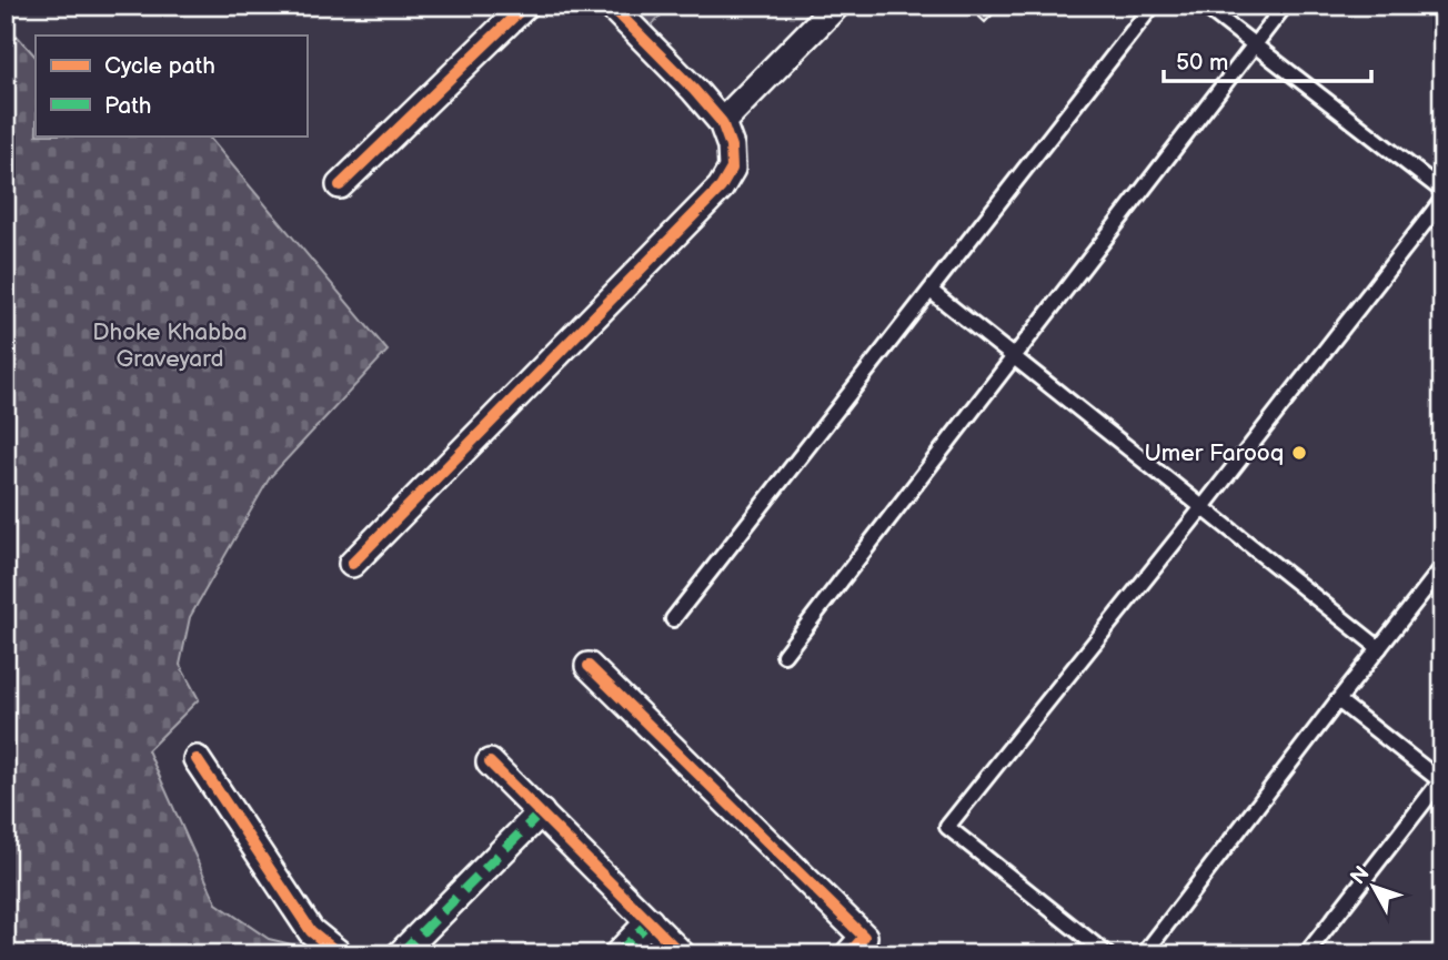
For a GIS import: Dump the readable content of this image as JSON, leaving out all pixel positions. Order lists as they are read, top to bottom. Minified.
{"parks":["Dhoke Khabba Graveyard"],"places":["Umer Farooq"],"legend":["Cycle path","Path"],"scale_bar":"50 m","north":"top left"}
